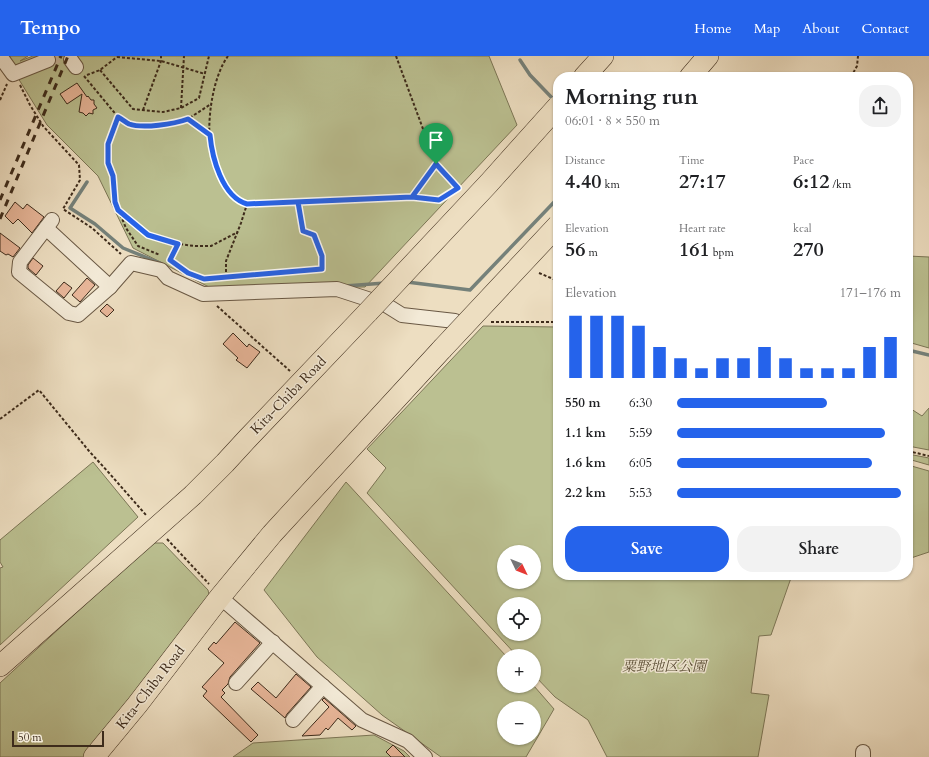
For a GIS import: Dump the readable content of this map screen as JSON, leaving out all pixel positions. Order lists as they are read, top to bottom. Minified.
{"streets":{"highway":["Kita-Chiba Road"]},"parks":["粟野地区公園"],"scale_bar":"50 m","north":"bottom right","page":{"header":"Tempo","nav":["Home","Map","About","Contact"],"heading":["Morning run","06:01 · 8 × 550 m"],"stats":[["Distance","4.40 km"],["Time","27:17"],["Pace","6:12 /km"],["Elevation","56 m"],["Heart rate","161 bpm"],["kcal","270"]],"chart":["Elevation","171–176 m"],"list":[{"name":"550 m","note":"6:30"},{"name":"1.1 km","note":"5:59"},{"name":"1.6 km","note":"6:05"},{"name":"2.2 km","note":"5:53"}],"buttons":["Save","Share"],"map_buttons":["+","−"],"scale":"50 m"}}
